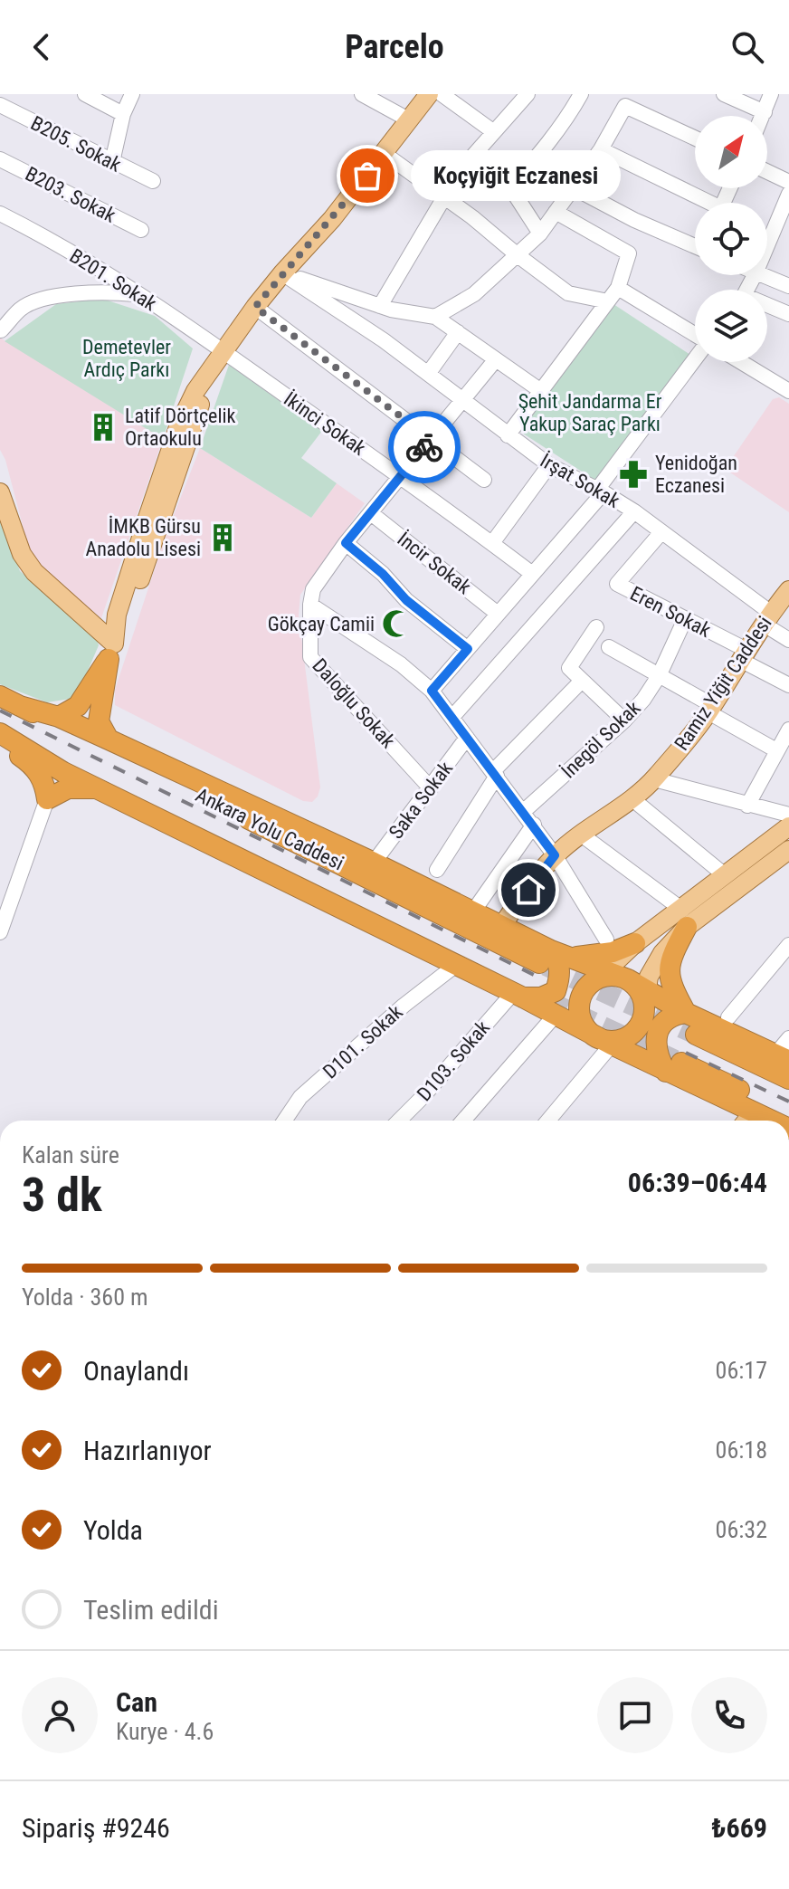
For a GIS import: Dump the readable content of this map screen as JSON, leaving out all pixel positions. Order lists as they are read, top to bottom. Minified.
{"streets":{"highway":["Ankara Yolu Caddesi"],"main road":["Ramiz Yiğit Caddesi"],"street":["B205. Sokak","B203. Sokak","B201. Sokak","İkinci Sokak","İrşat Sokak","İncir Sokak","Eren Sokak","Daloğlu Sokak","İnegöl Sokak","Saka Sokak","D101. Sokak","D103. Sokak"]},"crossings":[["B201. Sokak","İkinci Sokak"],["İrşat Sokak","Eren Sokak"],["İrşat Sokak","Ramiz Yiğit Caddesi"],["Eren Sokak","Ramiz Yiğit Caddesi"],["Eren Sokak","İnegöl Sokak"],["Daloğlu Sokak","Saka Sokak"],["Ankara Yolu Caddesi","D103. Sokak"]],"parks":["Demetevler Ardıç Parkı","Şehit Jandarma Er Yakup Saraç Parkı"],"places":{"other":["Koçyiğit Eczanesi"],"building":["Latif Dörtçelik Ortaokulu","İMKB Gürsu Anadolu Lisesi"],"pharmacy":["Yenidoğan Eczanesi"],"mosque":["Gökçay Camii"]},"north":"top right","page":{"header":"Parcelo","bubble":"Koçyiğit Eczanesi","heading":["3 dk","Kalan süre","06:39–06:44"],"panel":["Can","Kurye · 4.6","Sipariş #9246","₺669"],"bar":"Yolda · 360 m","list":[["Onaylandı","06:17"],["Hazırlanıyor","06:18"],["Yolda","06:32"],"Teslim edildi"]}}
